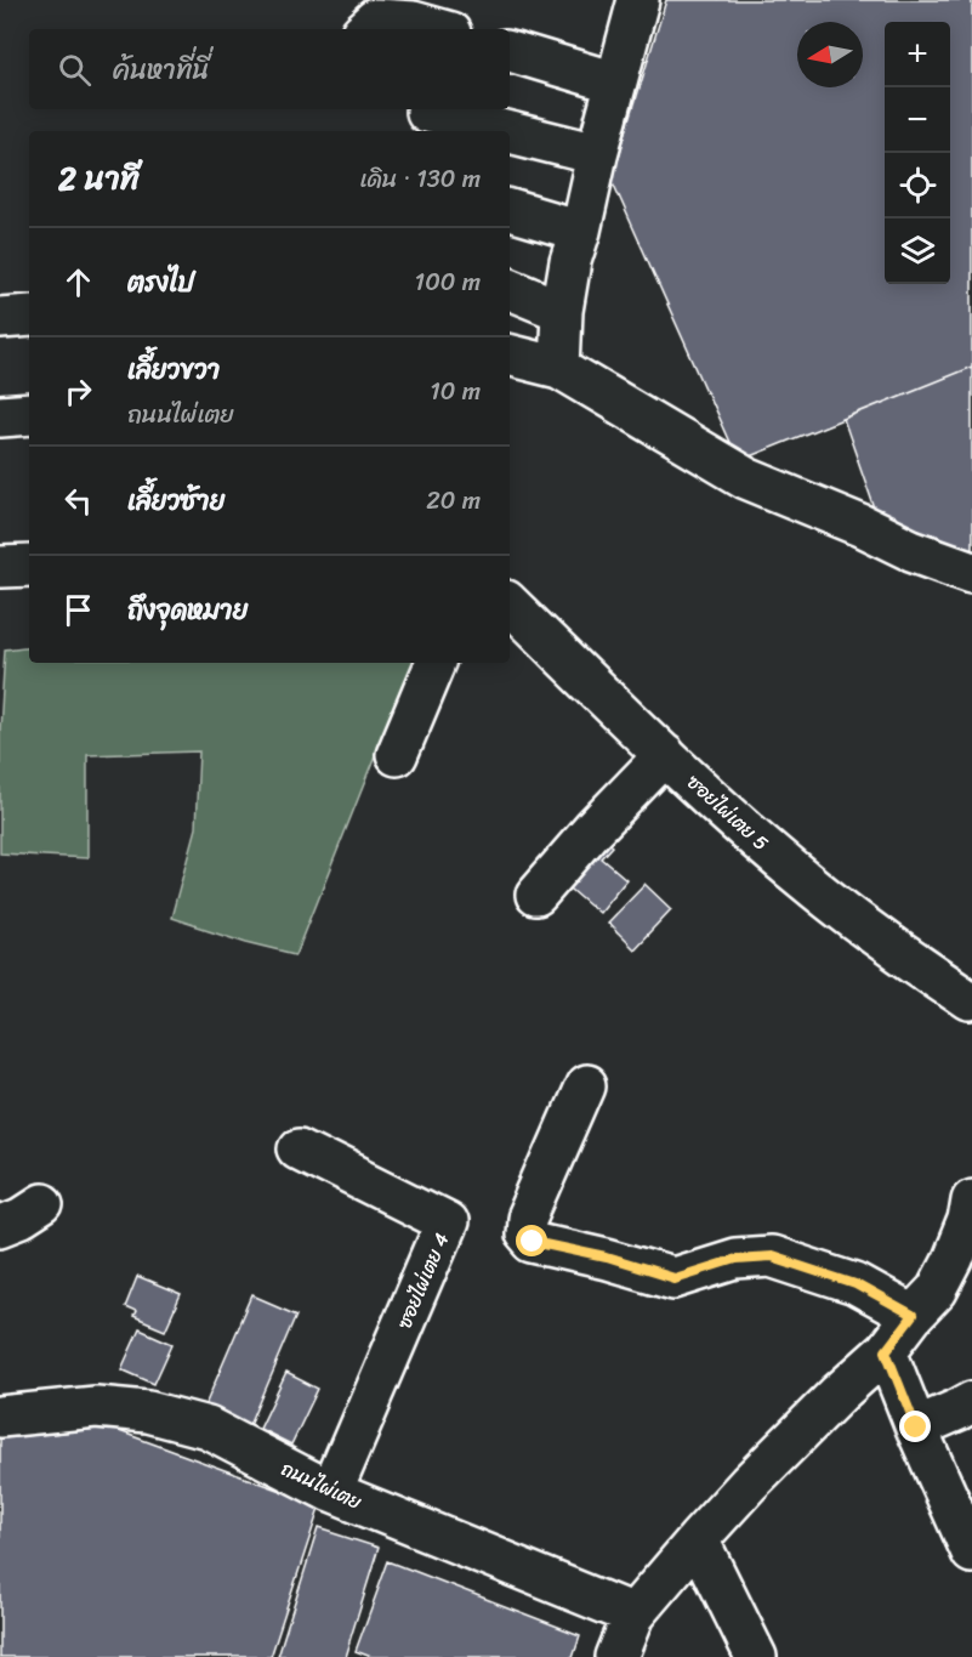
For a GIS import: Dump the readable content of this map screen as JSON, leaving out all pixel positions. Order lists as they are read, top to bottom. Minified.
{"streets":{"street":["ซอยไผ่เตย 5","ซอยไผ่เตย 4","ถนนไผ่เตย"]},"crossings":[["ซอยไผ่เตย 4","ถนนไผ่เตย"]],"north":"left","page":{"map_buttons":["+","−"],"search":"ค้นหาที่นี่","heading":["2 นาที","เดิน · 130 m"],"list":[["ตรงไป","100 m"],["เลี้ยวขวา","ถนนไผ่เตย","10 m"],["เลี้ยวซ้าย","20 m"],"ถึงจุดหมาย"]}}
